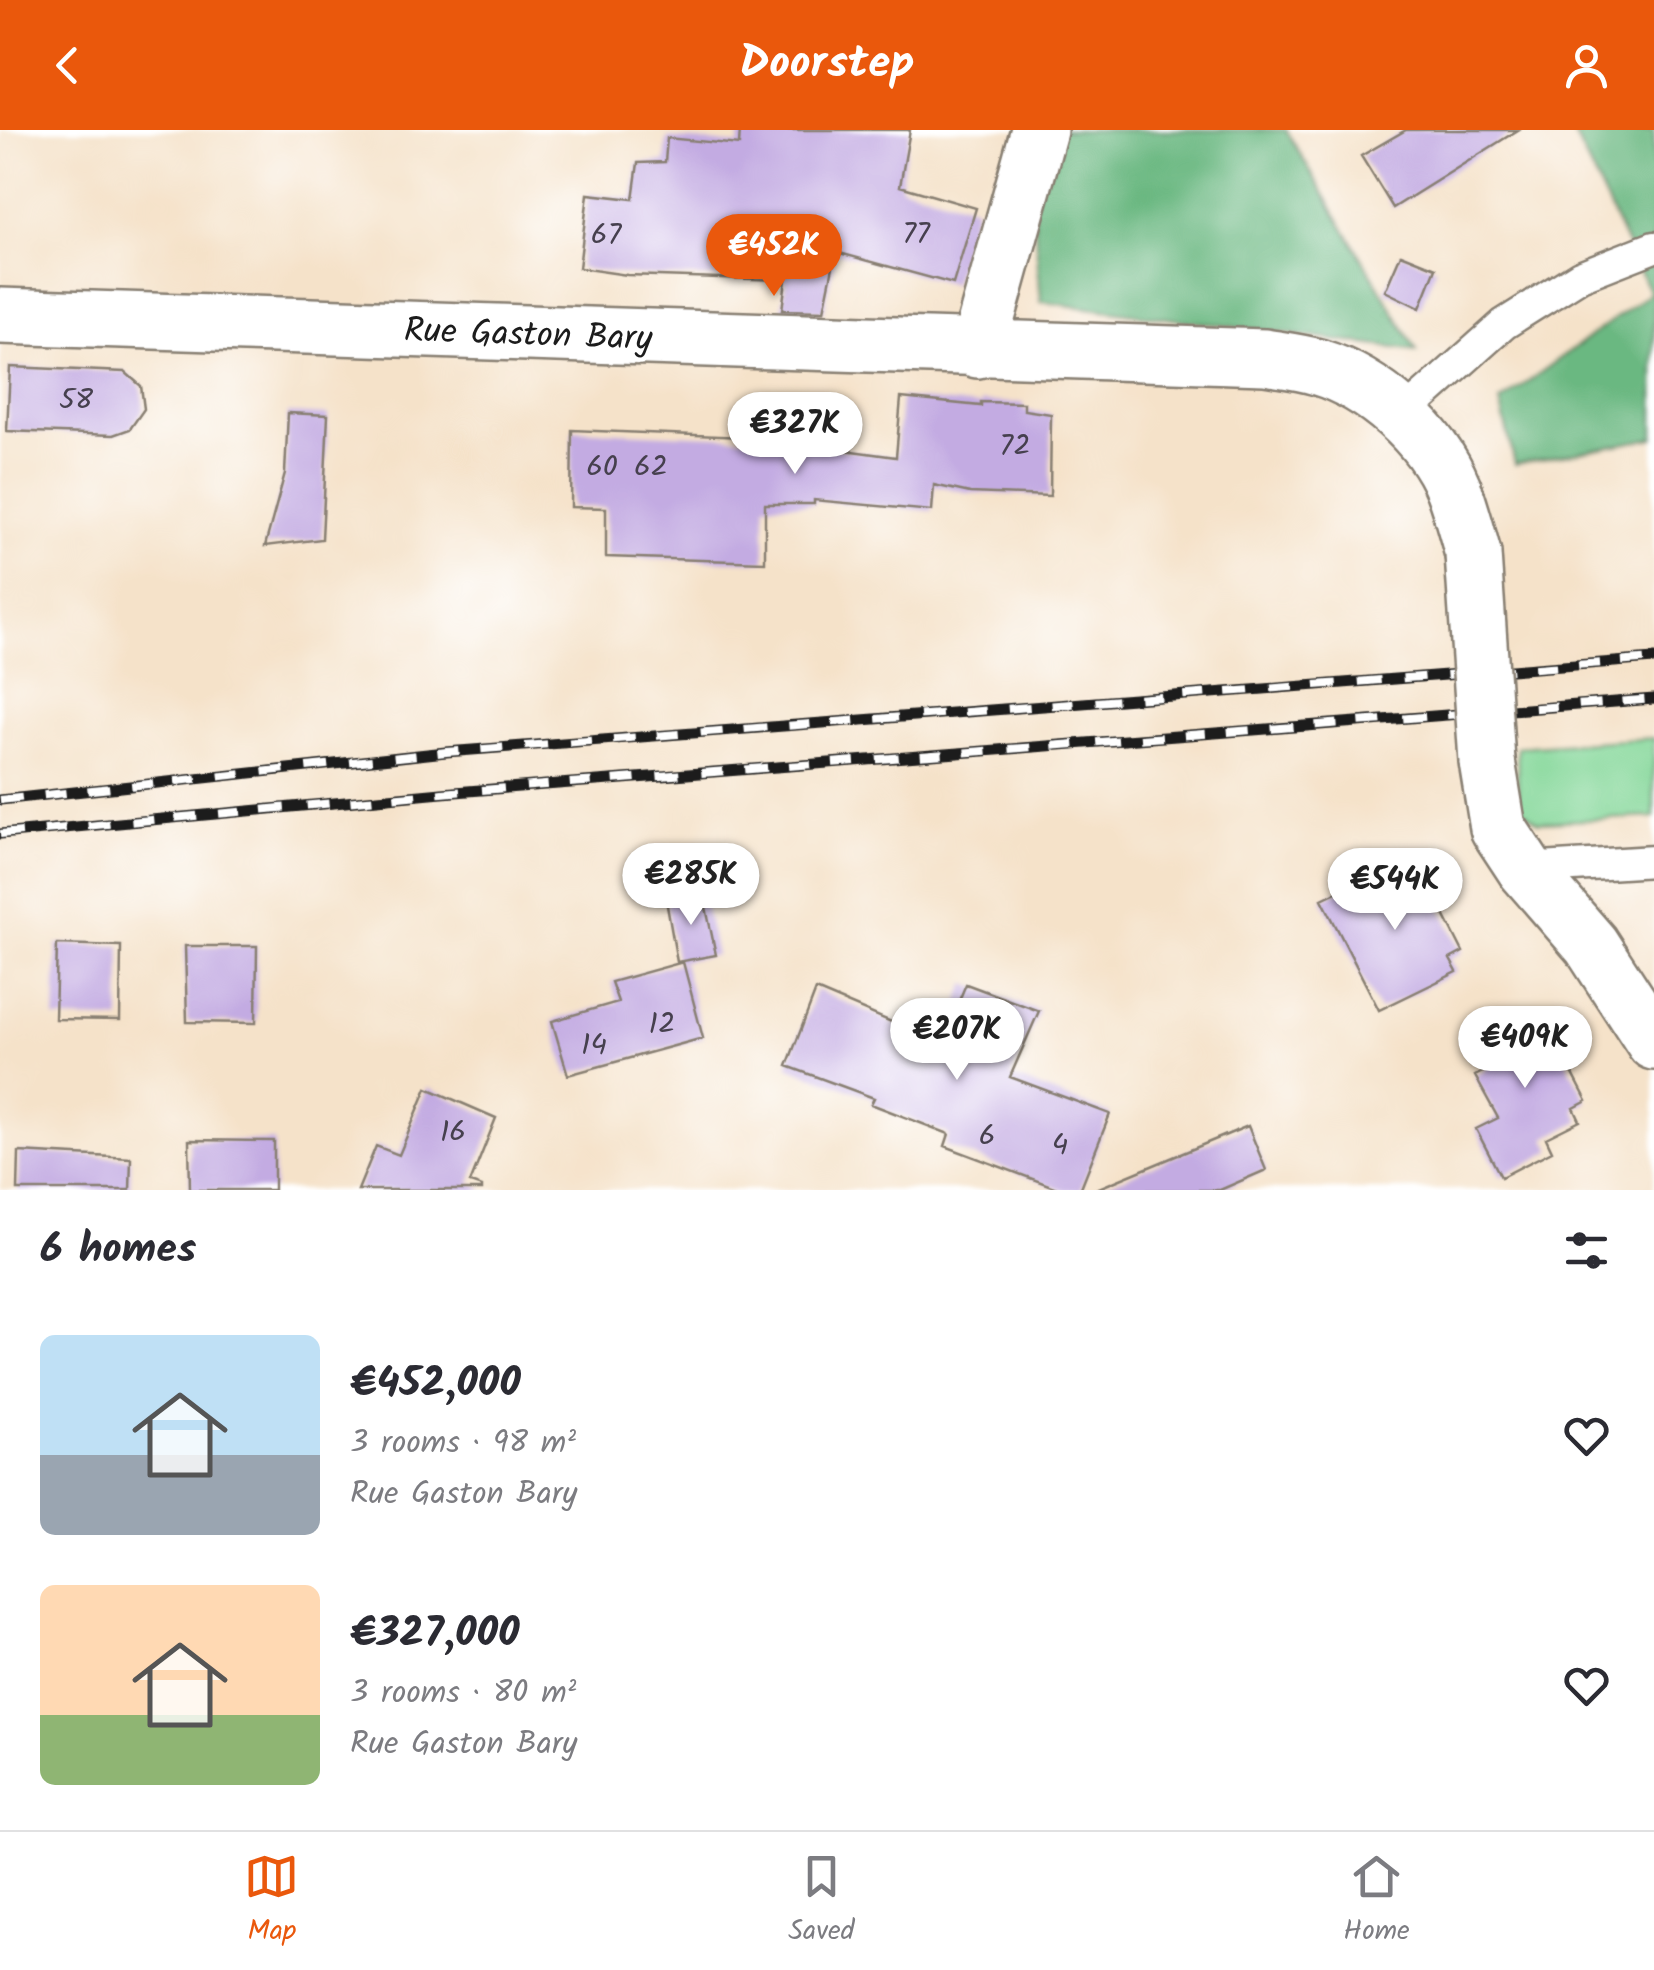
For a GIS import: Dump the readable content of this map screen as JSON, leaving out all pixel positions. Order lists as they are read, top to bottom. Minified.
{"streets":{"street":["Rue Gaston Bary"]},"house_numbers":["77","67","58","72","60","62","12","14","16","6","4"],"page":{"header":"Doorstep","price":["€452K","€327K","€285K","€544K","€207K","€409K"],"heading":"6 homes","list":[{"name":"€452,000","note":"3 rooms · 98 m² · Rue Gaston Bary"},{"name":"€327,000","note":"3 rooms · 80 m² · Rue Gaston Bary"}],"tabs":["Map","Saved","Home"]}}
